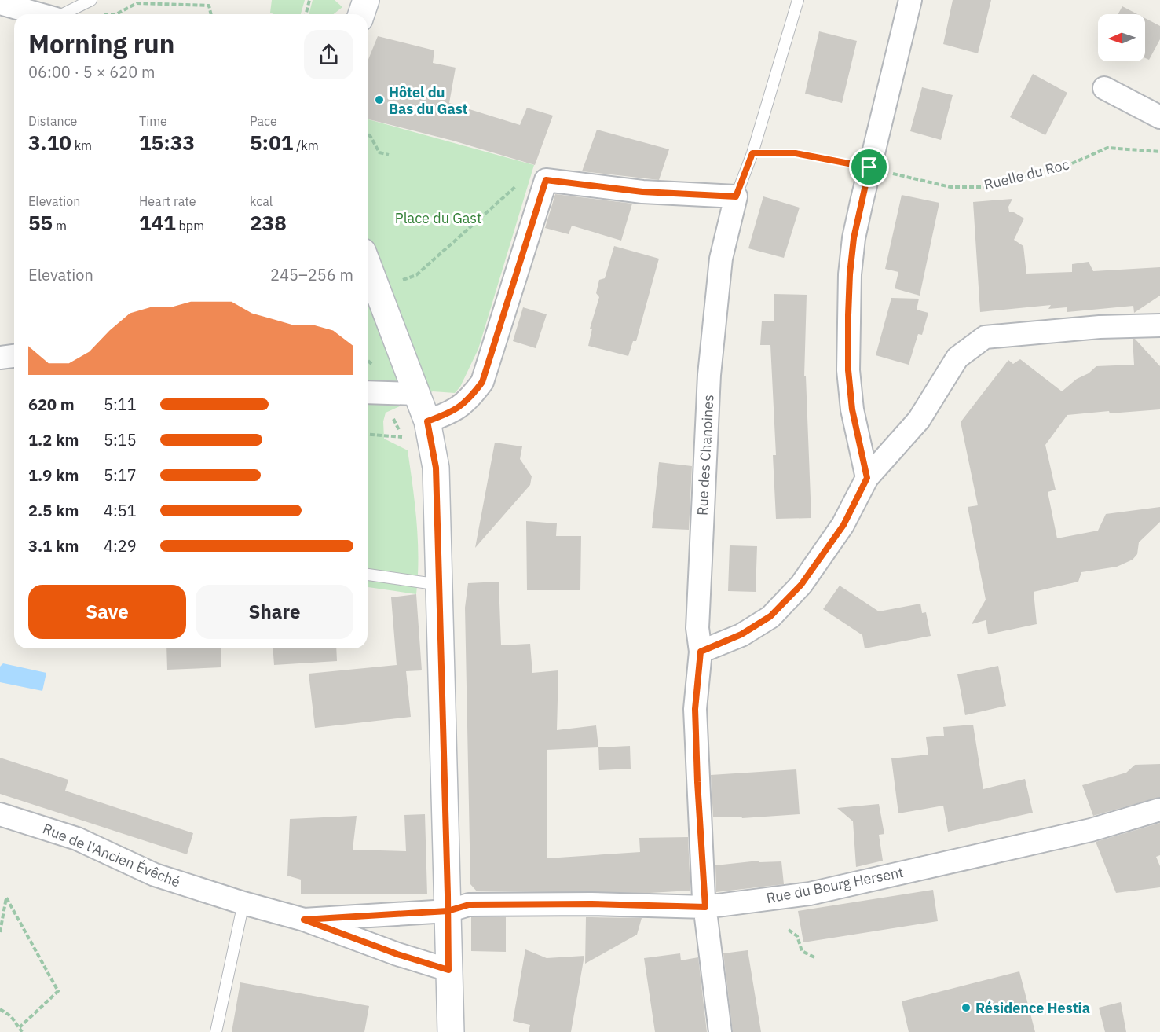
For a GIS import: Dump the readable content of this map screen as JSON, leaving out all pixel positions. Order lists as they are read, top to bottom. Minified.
{"streets":{"street":["Rue des Chanoines","Rue de l'Ancien Évêché","Rue du Bourg Hersent"],"path":["Ruelle du Roc"]},"crossings":[["Rue des Chanoines","Rue du Bourg Hersent"],["Rue de l'Ancien Évêché","Rue du Bourg Hersent"]],"parks":["Place du Gast"],"places":["Hôtel du Bas du Gast","Résidence Hestia"],"north":"left","page":{"heading":["Morning run","06:00 · 5 × 620 m"],"stats":[["Distance","3.10 km"],["Time","15:33"],["Pace","5:01 /km"],["Elevation","55 m"],["Heart rate","141 bpm"],["kcal","238"]],"chart":["Elevation","245–256 m"],"list":[{"name":"620 m","note":"5:11"},{"name":"1.2 km","note":"5:15"},{"name":"1.9 km","note":"5:17"},{"name":"2.5 km","note":"4:51"},{"name":"3.1 km","note":"4:29"}],"buttons":["Save","Share"]}}
